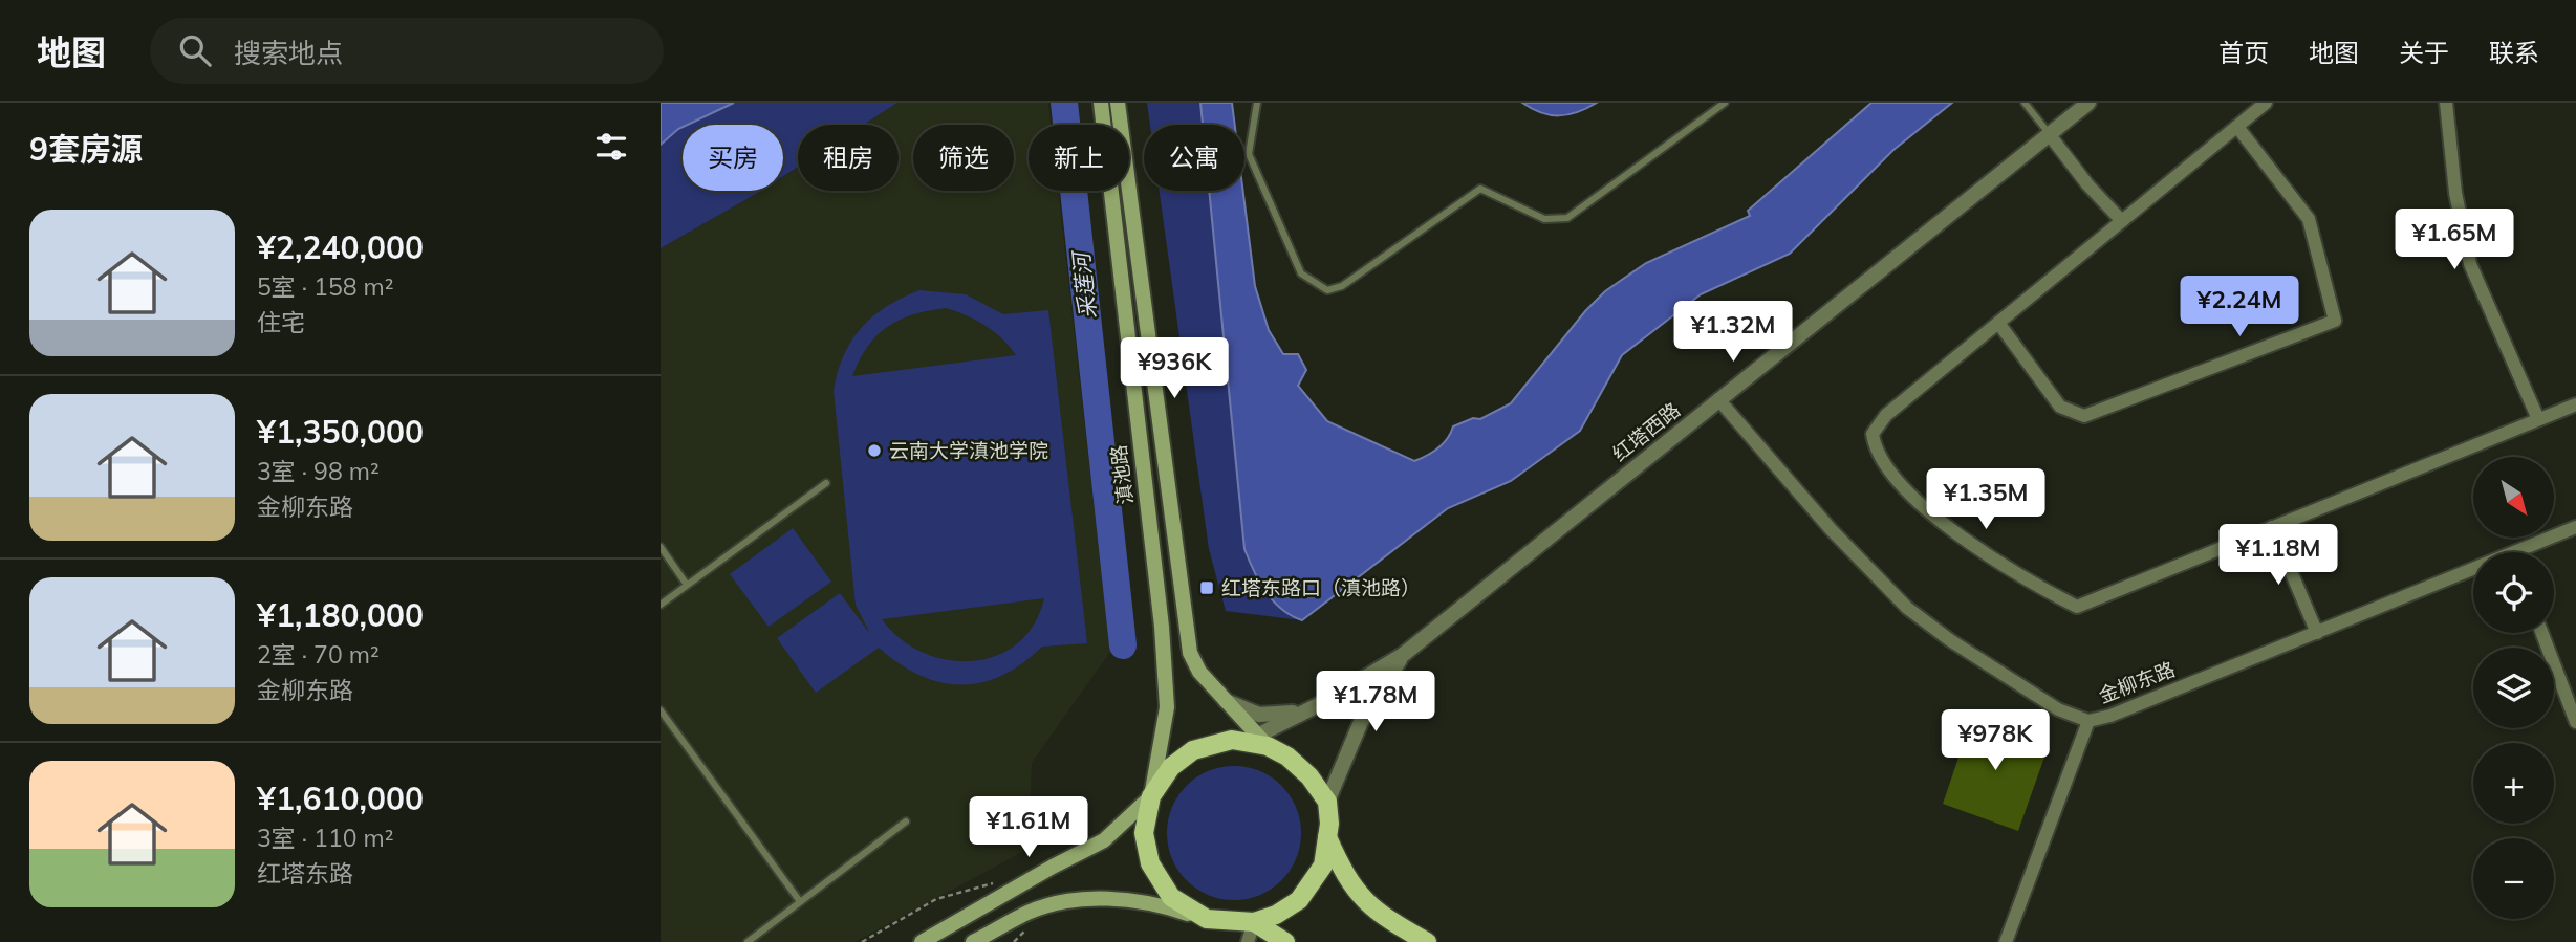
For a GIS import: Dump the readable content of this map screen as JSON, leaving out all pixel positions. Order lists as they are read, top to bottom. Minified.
{"streets":{"main road":["滇池路"],"street":["红塔西路","金柳东路"]},"crossings":[["红塔西路","金柳东路"]],"water":["采莲河"],"places":{"other":["云南大学滇池学院"],"transit":["红塔东路口（滇池路）"]},"north":"bottom right","page":{"header":"地图","search":"搜索地点","nav":["首页","地图","关于","联系"],"heading":"9套房源","chip":["买房","租房","筛选","新上","公寓"],"list":[{"name":"¥2,240,000","note":"5室 · 158 m² · 住宅"},{"name":"¥1,350,000","note":"3室 · 98 m² · 金柳东路"},{"name":"¥1,180,000","note":"2室 · 70 m² · 金柳东路"},{"name":"¥1,610,000","note":"3室 · 110 m² · 红塔东路"}],"price":["¥1.65M","¥2.24M","¥1.32M","¥936K","¥1.35M","¥1.18M","¥1.78M","¥978K","¥1.61M"],"map_buttons":["+","−"]}}
